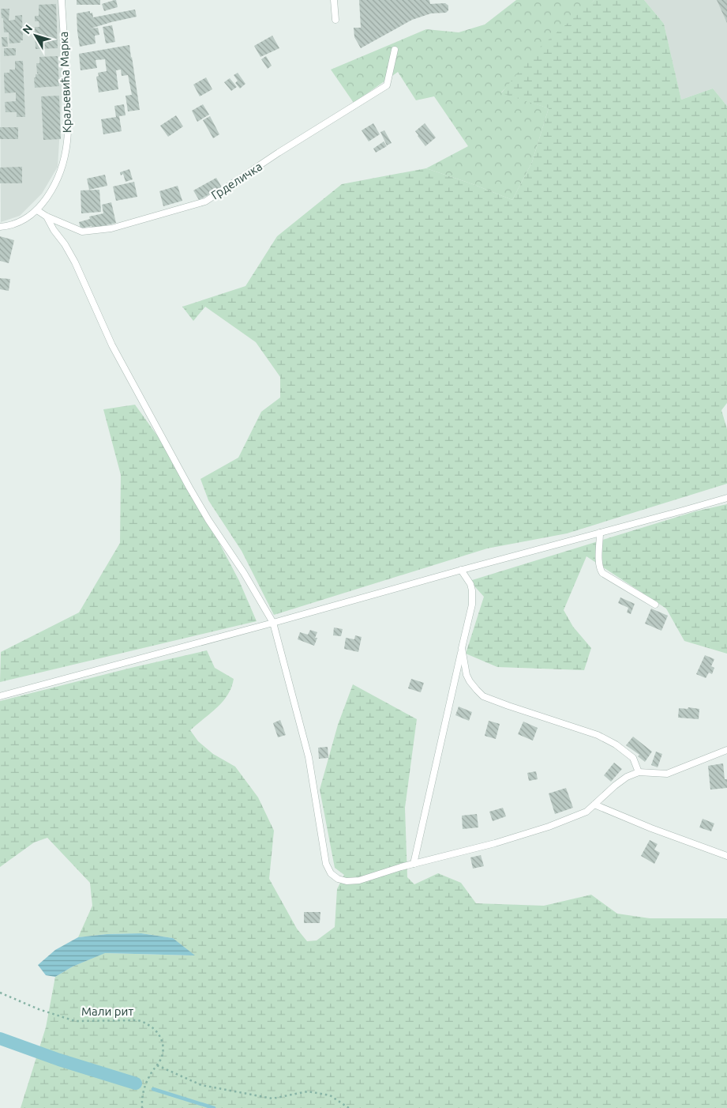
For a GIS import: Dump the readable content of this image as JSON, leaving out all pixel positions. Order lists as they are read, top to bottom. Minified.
{"streets":{"lane":["Краљевића Марка","Грделичка"],"path":["Мали рит"]},"crossings":[["Краљевића Марка","Грделичка"]],"north":"top left"}
